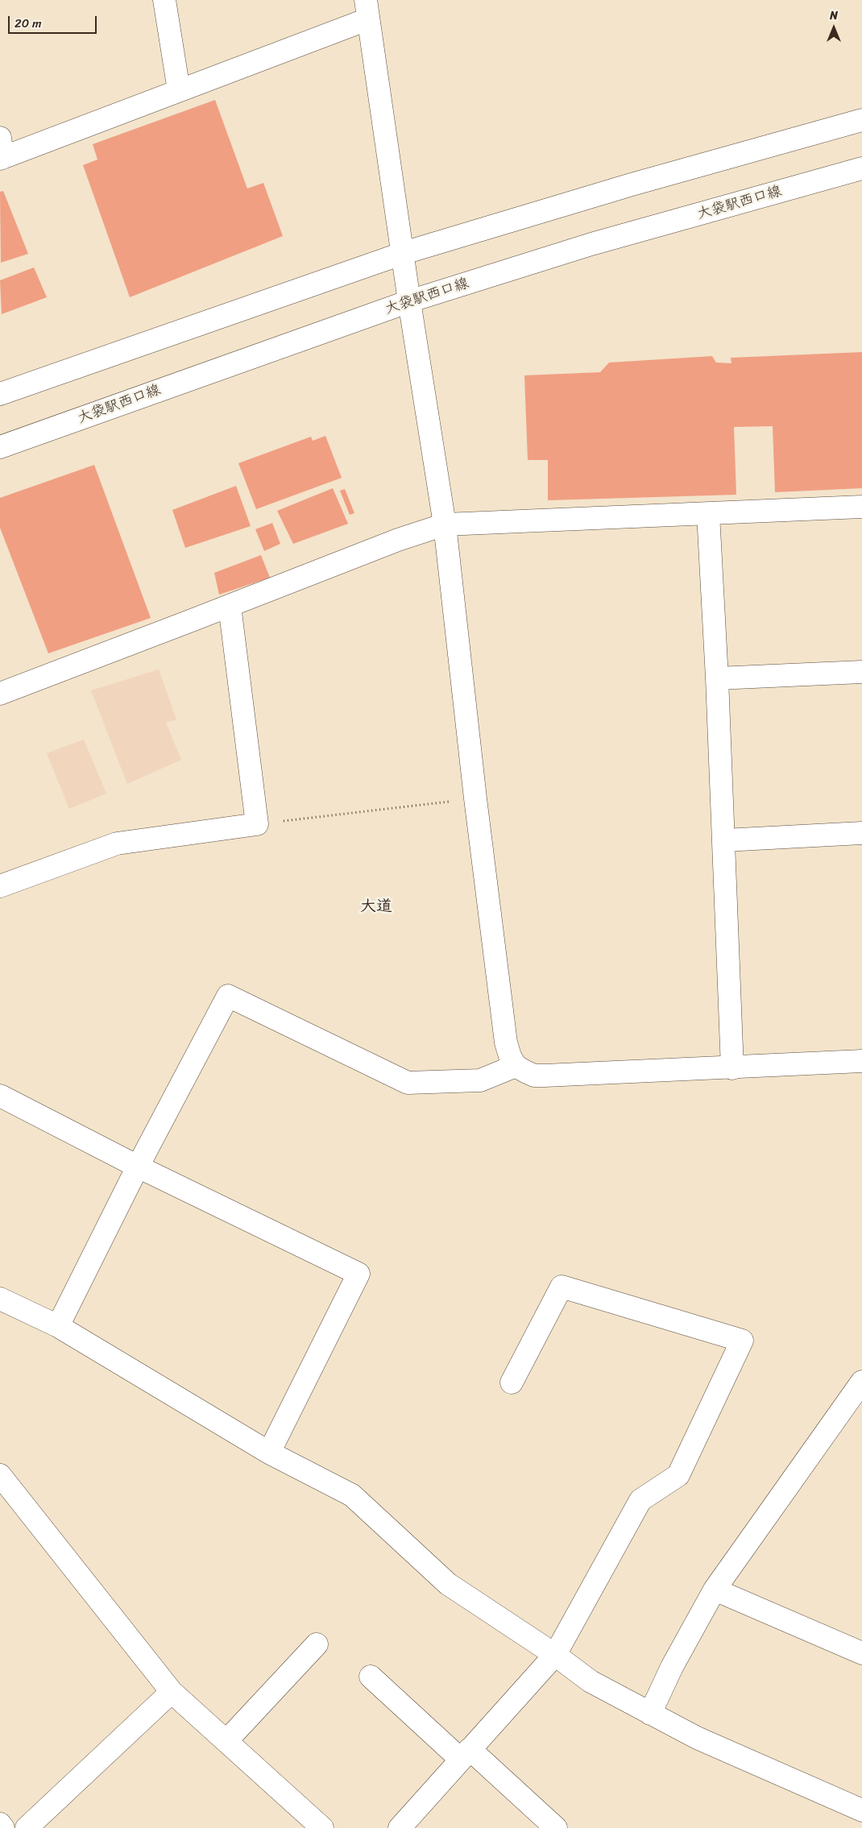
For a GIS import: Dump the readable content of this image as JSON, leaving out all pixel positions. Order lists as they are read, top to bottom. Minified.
{"streets":{"street":["大袋駅西口線"]},"districts":["大道"],"scale_bar":"20 m","north":"top"}
